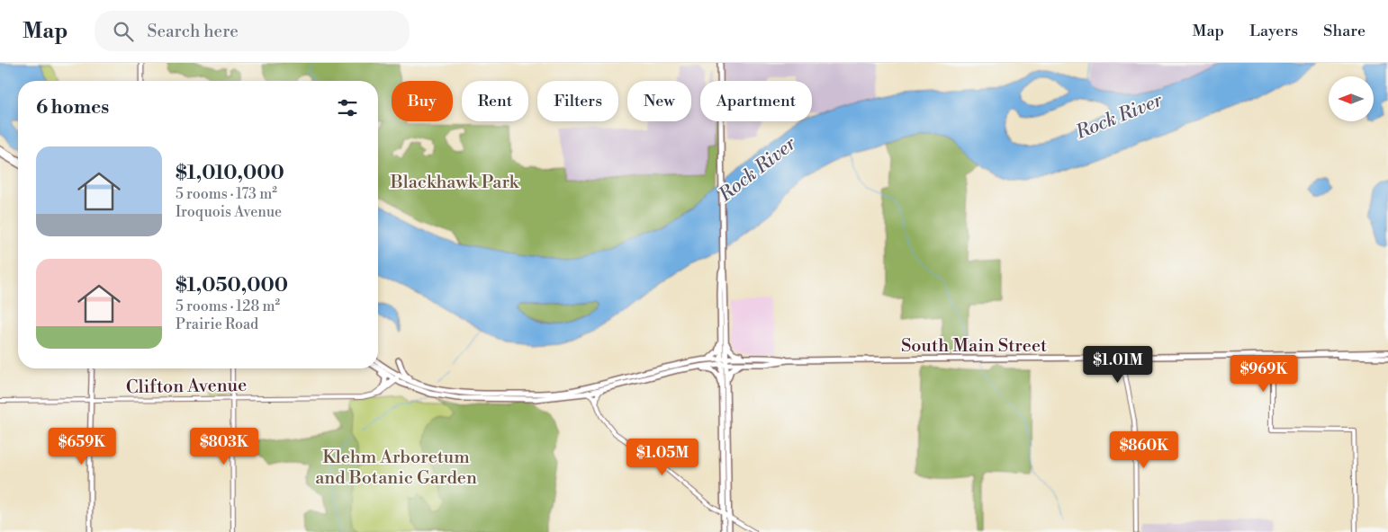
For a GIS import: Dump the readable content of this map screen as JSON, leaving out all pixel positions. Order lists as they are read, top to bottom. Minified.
{"streets":{"main road":["South Main Street"],"street":["Clifton Avenue"]},"crossings":[["South Main Street","Clifton Avenue"]],"water":["Rock River"],"parks":["Blackhawk Park","Klehm Arboretum and Botanic Garden"],"north":"left","page":{"header":"Map","search":"Search here","nav":["Map","Layers","Share"],"chip":["Buy","Rent","Filters","New","Apartment"],"heading":"6 homes","list":[{"name":"$1,010,000","note":"5 rooms · 173 m² · Iroquois Avenue"},{"name":"$1,050,000","note":"5 rooms · 128 m² · Prairie Road"}],"price":["$1.01M","$969K","$659K","$803K","$860K","$1.05M"]}}
